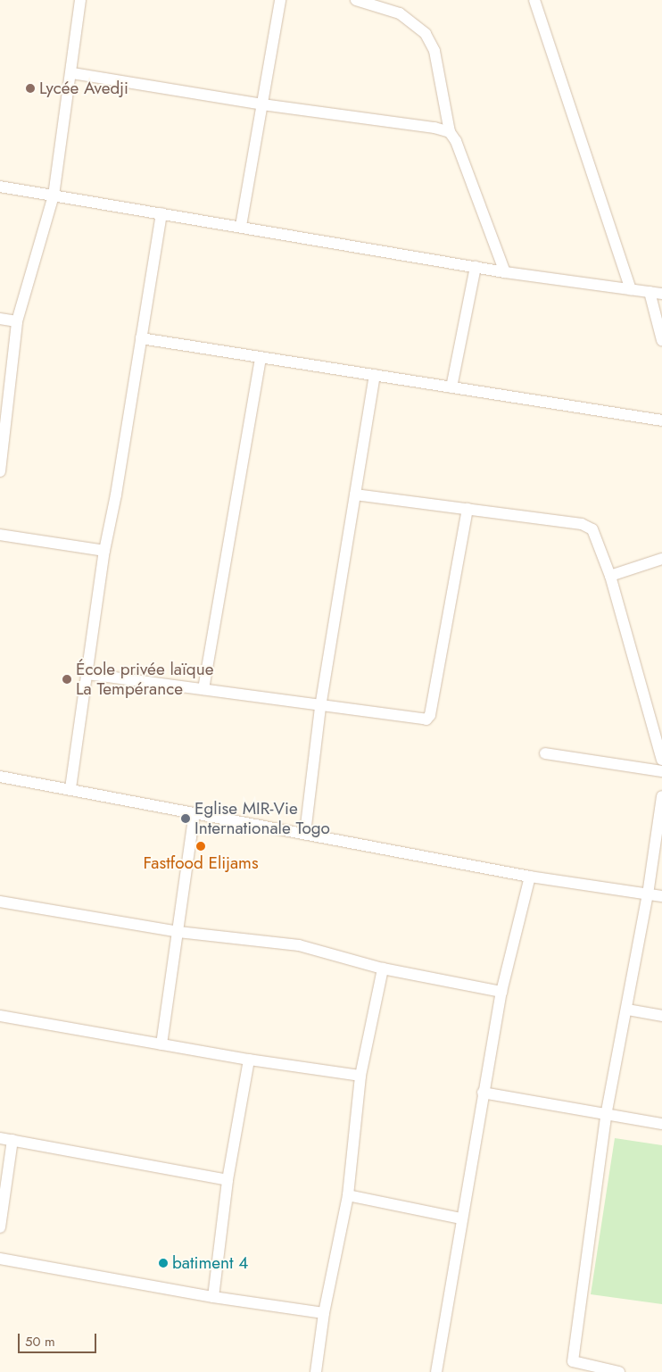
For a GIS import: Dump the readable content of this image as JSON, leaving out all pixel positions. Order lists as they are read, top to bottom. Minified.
{"places":["Lycée Avedji","École privée laïque La Tempérance","Eglise MIR-Vie Internationale Togo","Fastfood Elijams","batiment 4"],"scale_bar":"50 m"}
